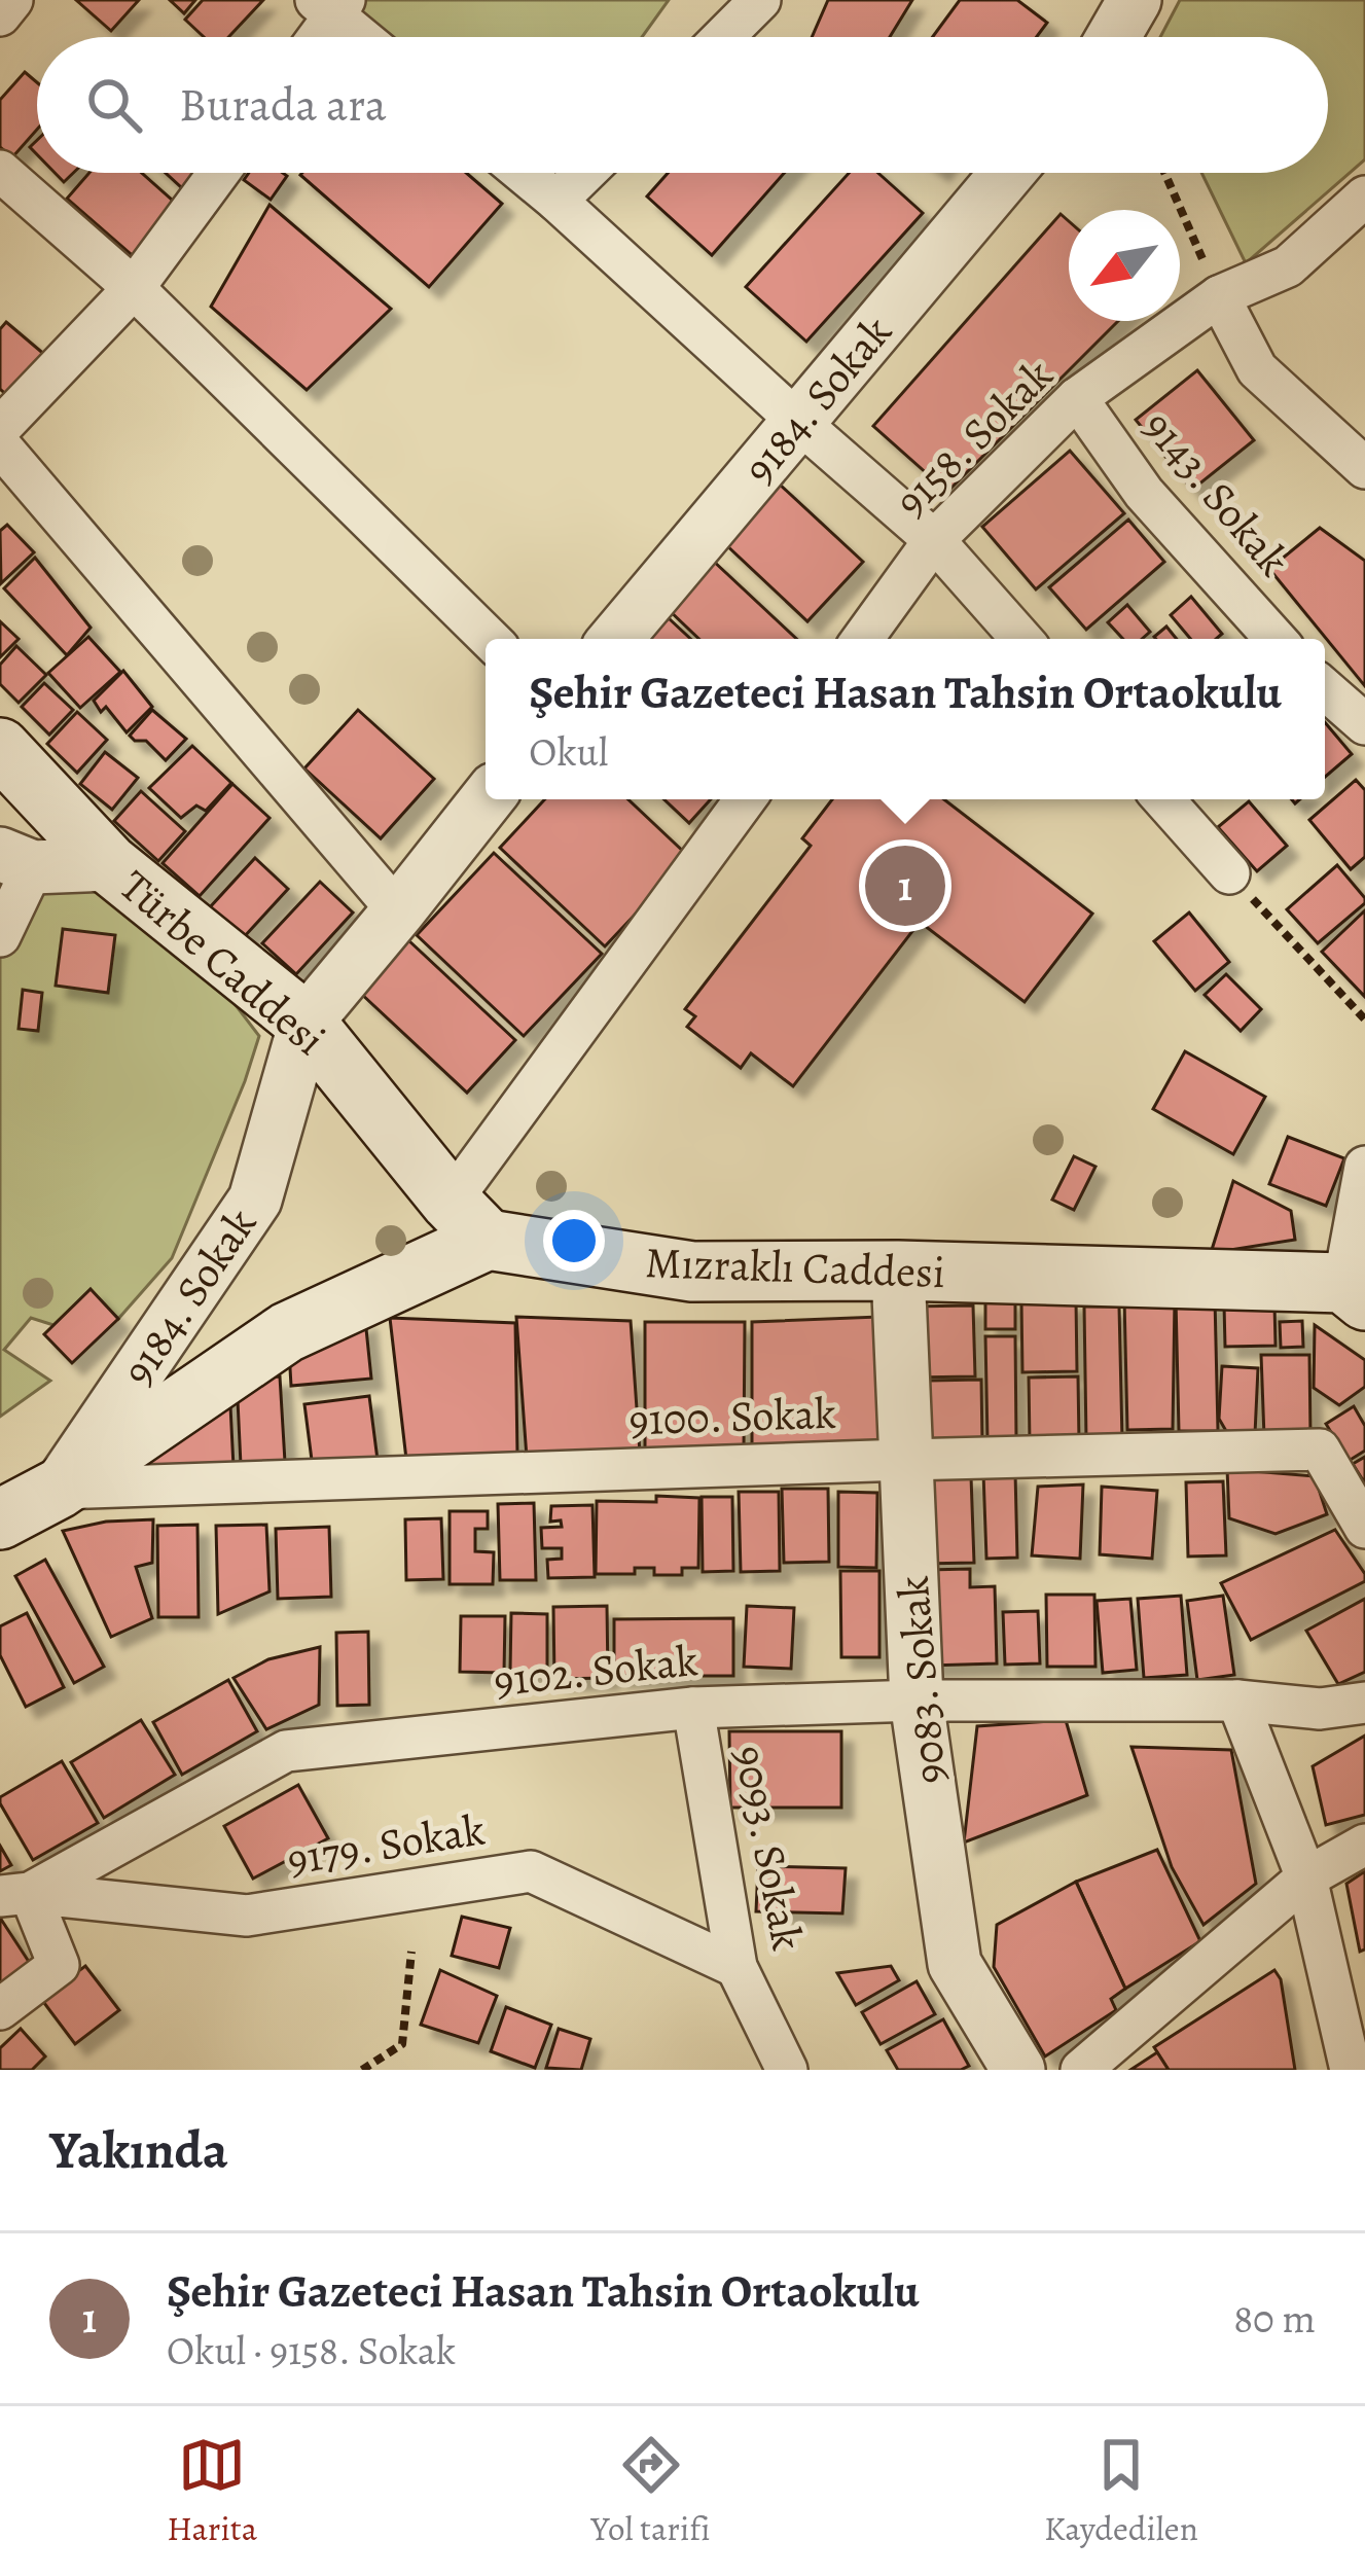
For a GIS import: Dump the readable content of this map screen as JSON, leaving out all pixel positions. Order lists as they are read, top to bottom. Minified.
{"streets":{"main road":["Türbe Caddesi","Mızraklı Caddesi"],"street":["9184. Sokak","9158. Sokak","9143. Sokak","9100. Sokak","9102. Sokak","9083. Sokak","9179. Sokak","9093. Sokak"]},"crossings":[["9184. Sokak","Türbe Caddesi"],["9184. Sokak","9100. Sokak"],["9158. Sokak","9143. Sokak"],["Türbe Caddesi","Mızraklı Caddesi"],["Mızraklı Caddesi","9083. Sokak"],["9100. Sokak","9083. Sokak"],["9102. Sokak","9083. Sokak"],["9102. Sokak","9179. Sokak"],["9102. Sokak","9093. Sokak"],["9179. Sokak","9093. Sokak"]],"north":"bottom left","page":{"search":"Burada ara","popup":["Şehir Gazeteci Hasan Tahsin Ortaokulu","Okul"],"pins":"1","heading":"Yakında","list":[{"mark":"1","name":"Şehir Gazeteci Hasan Tahsin Ortaokulu","note":"Okul · 9158. Sokak","value":"80 m"}],"nav":["Harita","Yol tarifi","Kaydedilen"]}}
